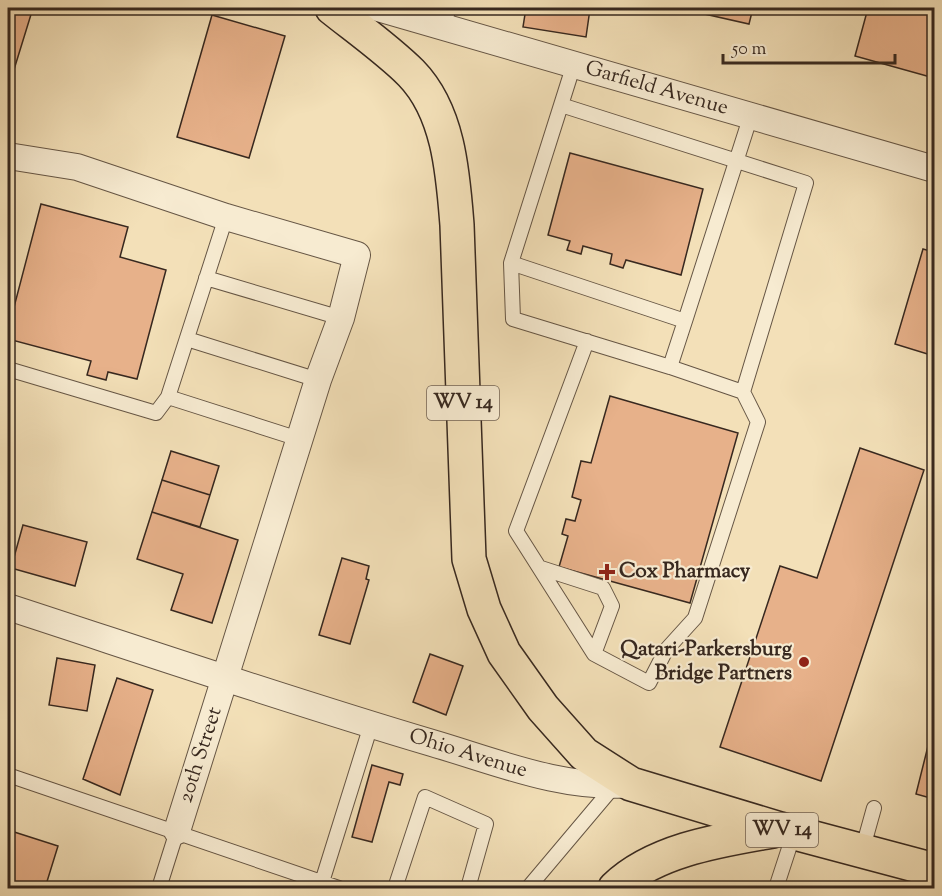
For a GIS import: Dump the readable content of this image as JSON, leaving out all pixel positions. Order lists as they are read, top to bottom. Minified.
{"streets":{"main road":["WV 14","Ohio Avenue"],"street":["Garfield Avenue","20th Street"]},"crossings":[["WV 14","Ohio Avenue"],["Ohio Avenue","20th Street"]],"places":{"health":["Cox Pharmacy"],"other":["Qatari-Parkersburg Bridge Partners"]},"scale_bar":"50 m"}
